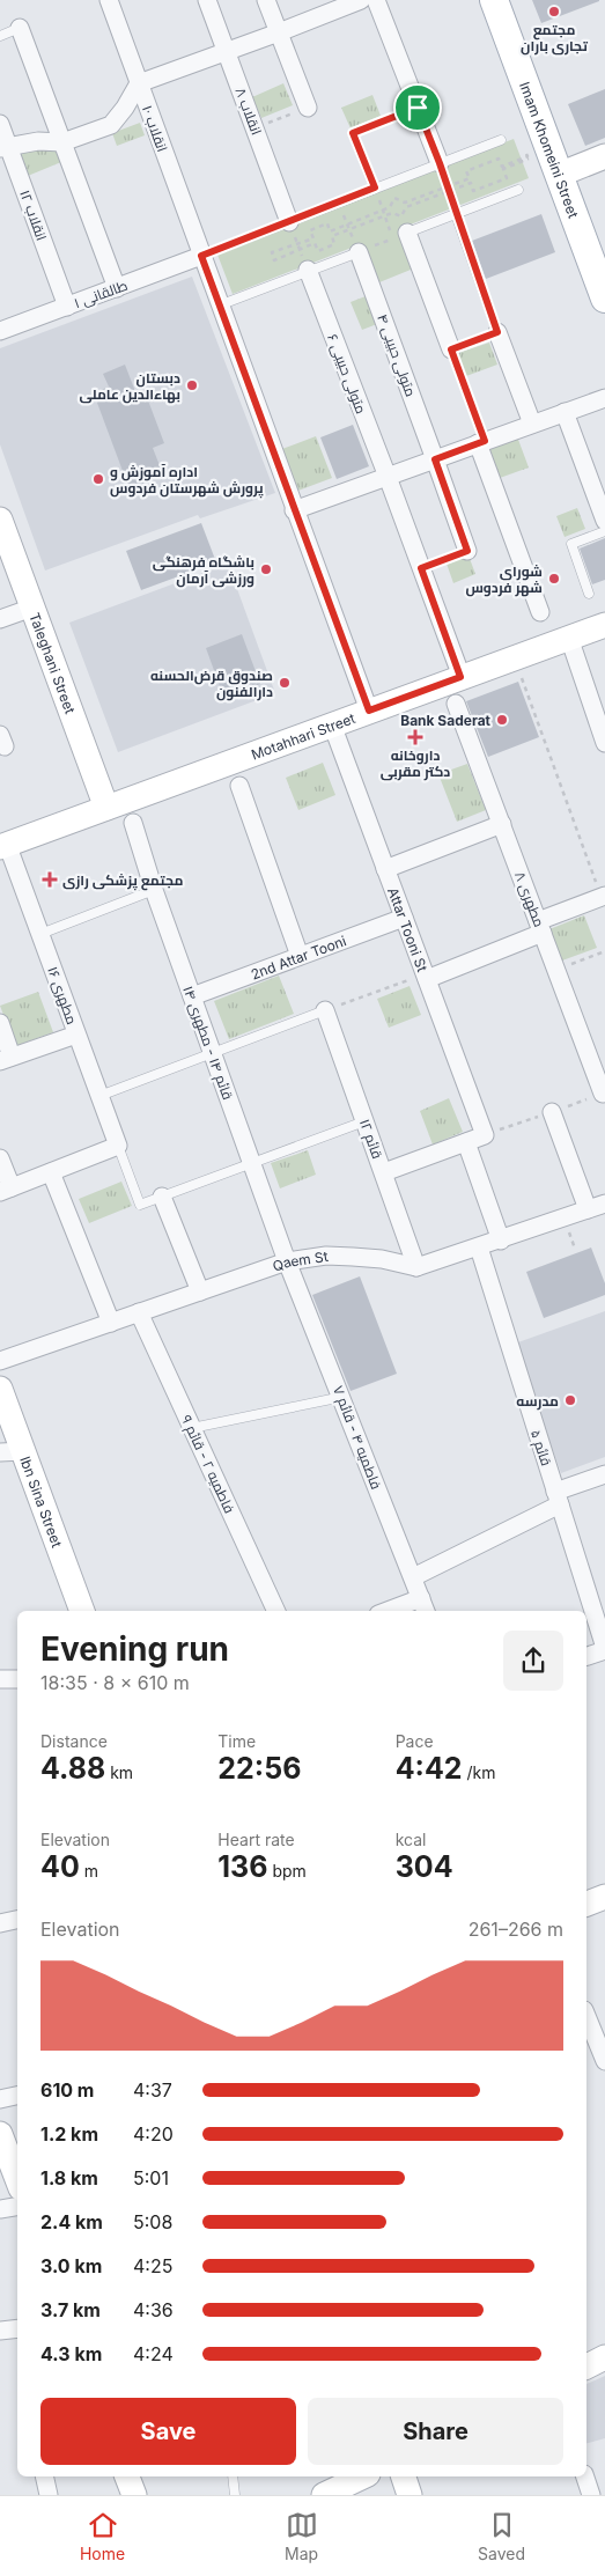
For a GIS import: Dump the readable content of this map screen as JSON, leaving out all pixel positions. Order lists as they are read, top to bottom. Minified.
{"streets":{"main road":["Imam Khomeini Street"],"street":["انقلاب ۸","انقلاب ۱۰","انقلاب ۱۲","طالقانی ۱","متولی حبیبی ۴","متولی حبیبی ۶","Taleghani Street","Motahhari Street","مطهری ۸","Attar Tooni St","2nd Attar Tooni","مطهری ۱۶","قائم ۱۴ - مطهری ۱۴","قائم ۱۲","Qaem St","فاطمیه ۴ - قائم ۷","قائم ۵","فاطمیه ۲ - قائم ۹","Ibn Sina Street"]},"crossings":[["انقلاب ۱۰","طالقانی ۱"],["انقلاب ۱۰","Motahhari Street"],["انقلاب ۱۲","طالقانی ۱"],["متولی حبیبی ۶","Motahhari Street"],["Taleghani Street","Motahhari Street"],["Motahhari Street","Attar Tooni St"],["Motahhari Street","مطهری ۱۶"],["Attar Tooni St","2nd Attar Tooni"],["2nd Attar Tooni","قائم ۱۴ - مطهری ۱۴"],["قائم ۱۴ - مطهری ۱۴","Qaem St"],["قائم ۱۴ - مطهری ۱۴","فاطمیه ۴ - قائم ۷"],["قائم ۱۲","Qaem St"],["Qaem St","فاطمیه ۴ - قائم ۷"],["Qaem St","فاطمیه ۲ - قائم ۹"]],"places":{"other":["مجتمع تجاری باران","دبستان بهاءالدین عاملی","اداره آموزش و پرورش شهرستان فردوس","باشگاه فرهنگی ورزشی آرمان","شورای شهر فردوس","صندوق قرض‌الحسنه دارالفنون","Bank Saderat","مدرسه"],"health":["داروخانه دکتر مقربی","مجتمع پزشکی رازی"]},"page":{"heading":["Evening run","18:35 · 8 × 610 m"],"stats":[["Distance","4.88 km"],["Time","22:56"],["Pace","4:42 /km"],["Elevation","40 m"],["Heart rate","136 bpm"],["kcal","304"]],"chart":["Elevation","261–266 m"],"list":[{"name":"610 m","note":"4:37"},{"name":"1.2 km","note":"4:20"},{"name":"1.8 km","note":"5:01"},{"name":"2.4 km","note":"5:08"},{"name":"3.0 km","note":"4:25"},{"name":"3.7 km","note":"4:36"},{"name":"4.3 km","note":"4:24"}],"buttons":["Save","Share"],"tabs":["Home","Map","Saved"]}}
